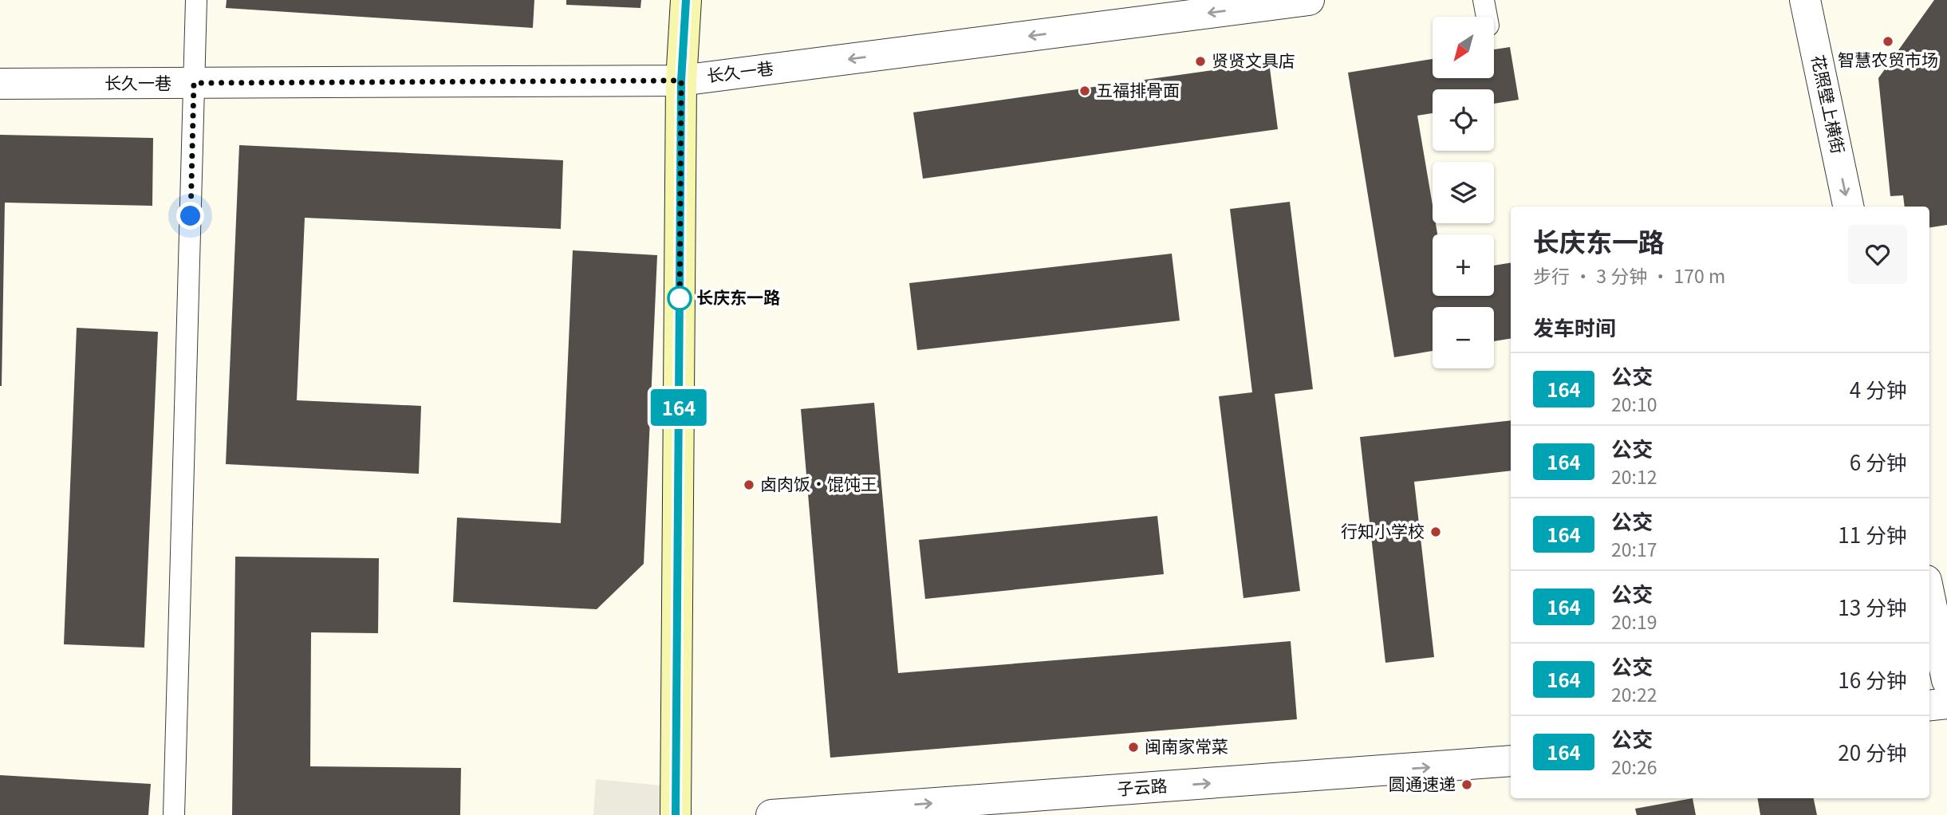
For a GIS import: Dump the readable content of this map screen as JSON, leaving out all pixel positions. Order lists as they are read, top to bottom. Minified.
{"streets":{"street":["长久一巷","花照壁上横街","子云路"]},"one_way":["长久一巷","花照壁上横街","子云路"],"places":["智慧农贸市场","贤贤文具店","五福排骨面","长庆东一路","卤肉饭·馄饨王","行知小学校","闽南家常菜","圆通速递"],"lines":["bus line 164"],"north":"bottom left","page":{"on_map":"164","map_buttons":["+","−"],"heading":[["长庆东一路","步行 · 3 分钟 · 170 m"],"发车时间"],"list":[{"mark":"164","name":"公交","note":"20:10","value":"4 分钟"},{"mark":"164","name":"公交","note":"20:12","value":"6 分钟"},{"mark":"164","name":"公交","note":"20:17","value":"11 分钟"},{"mark":"164","name":"公交","note":"20:19","value":"13 分钟"},{"mark":"164","name":"公交","note":"20:22","value":"16 分钟"},{"mark":"164","name":"公交","note":"20:26","value":"20 分钟"}]}}
